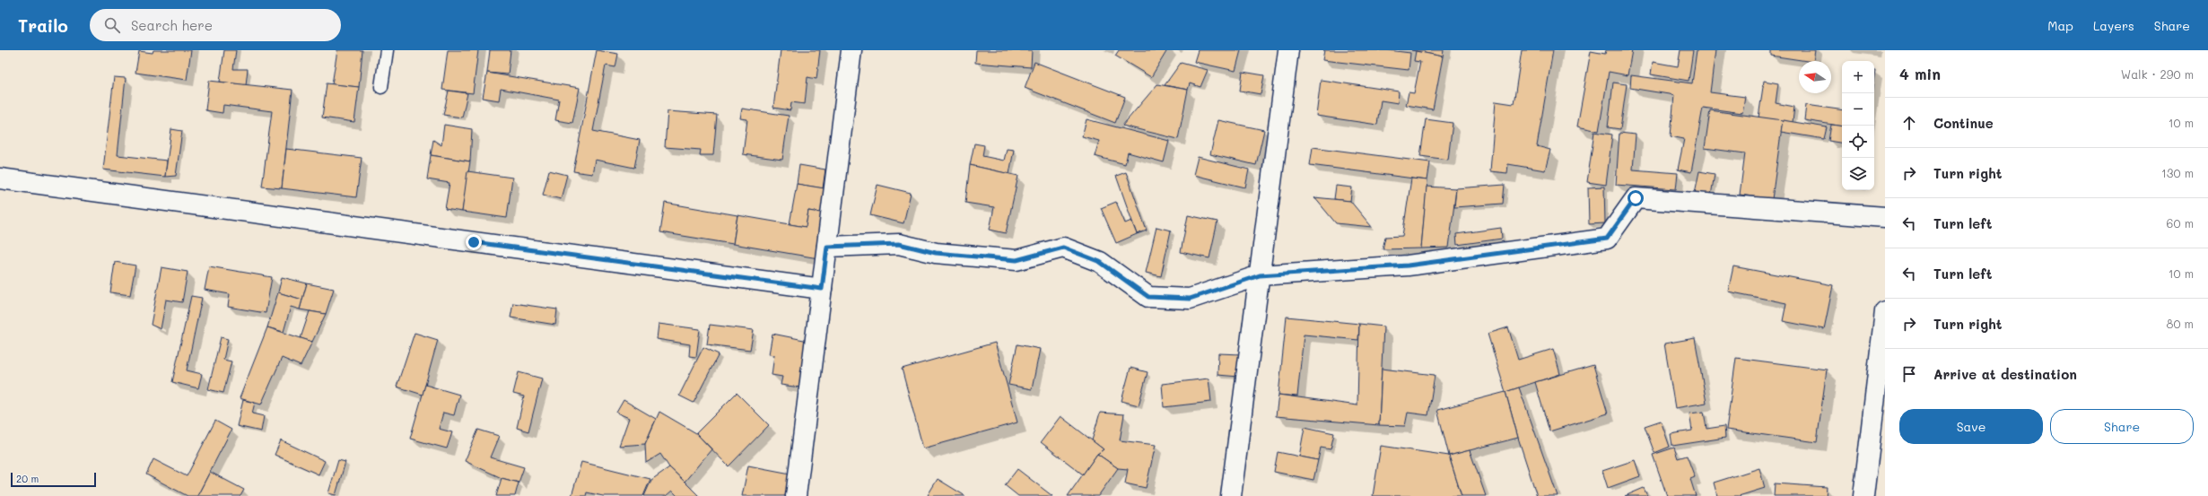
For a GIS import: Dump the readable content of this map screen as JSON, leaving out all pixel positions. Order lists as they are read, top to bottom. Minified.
{"scale_bar":"20 m","north":"left","page":{"header":"Trailo","search":"Search here","nav":["Map","Layers","Share"],"heading":["4 min","Walk · 290 m"],"map_buttons":["+","−"],"list":[["Continue","10 m"],["Turn right","130 m"],["Turn left","60 m"],["Turn left","10 m"],["Turn right","80 m"],"Arrive at destination"],"buttons":["Save","Share"],"scale":"20 m"}}
